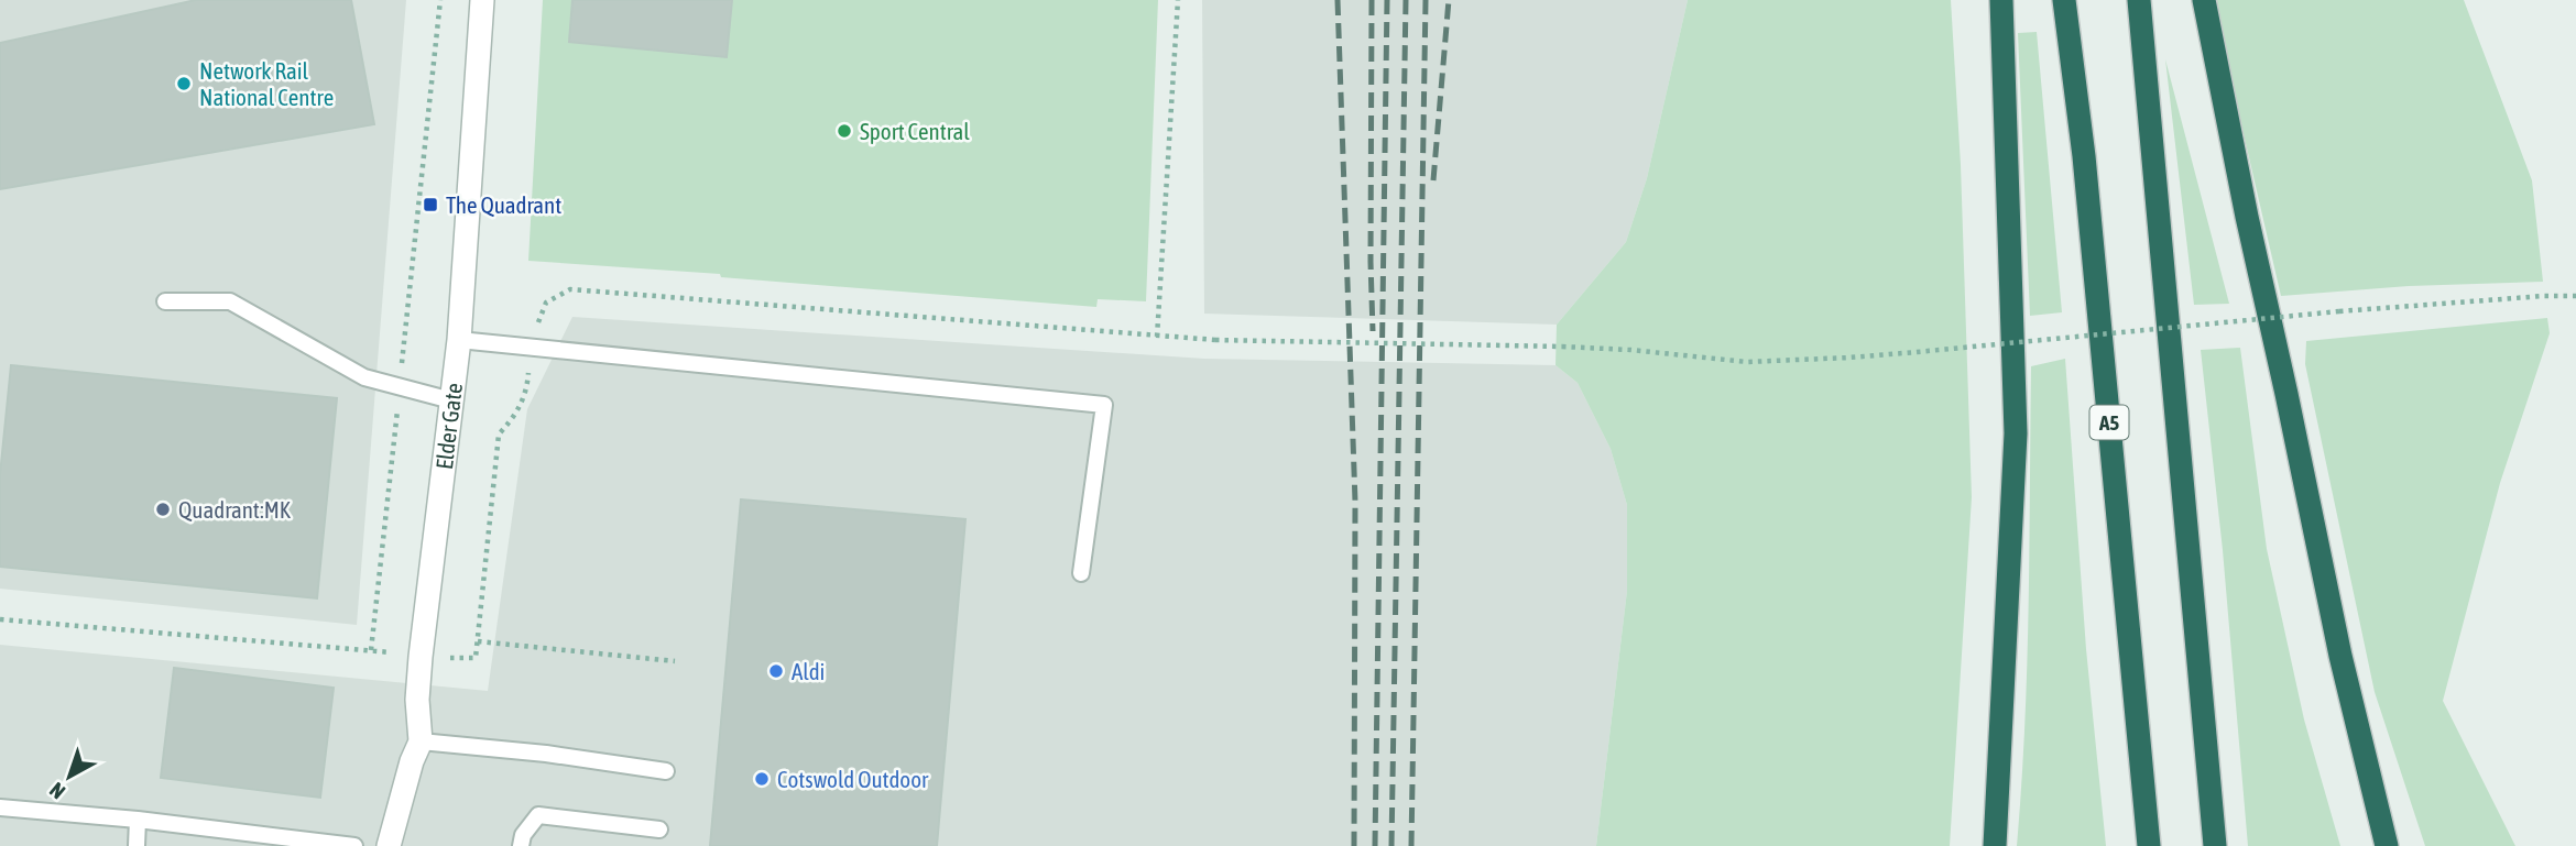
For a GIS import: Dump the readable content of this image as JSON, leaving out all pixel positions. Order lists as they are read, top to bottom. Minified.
{"streets":{"highway":["A5"],"street":["Elder Gate"]},"places":{"other":["Network Rail National Centre","Sport Central","Quadrant:MK","Aldi","Cotswold Outdoor"],"transit":["The Quadrant"]},"north":"bottom left"}
